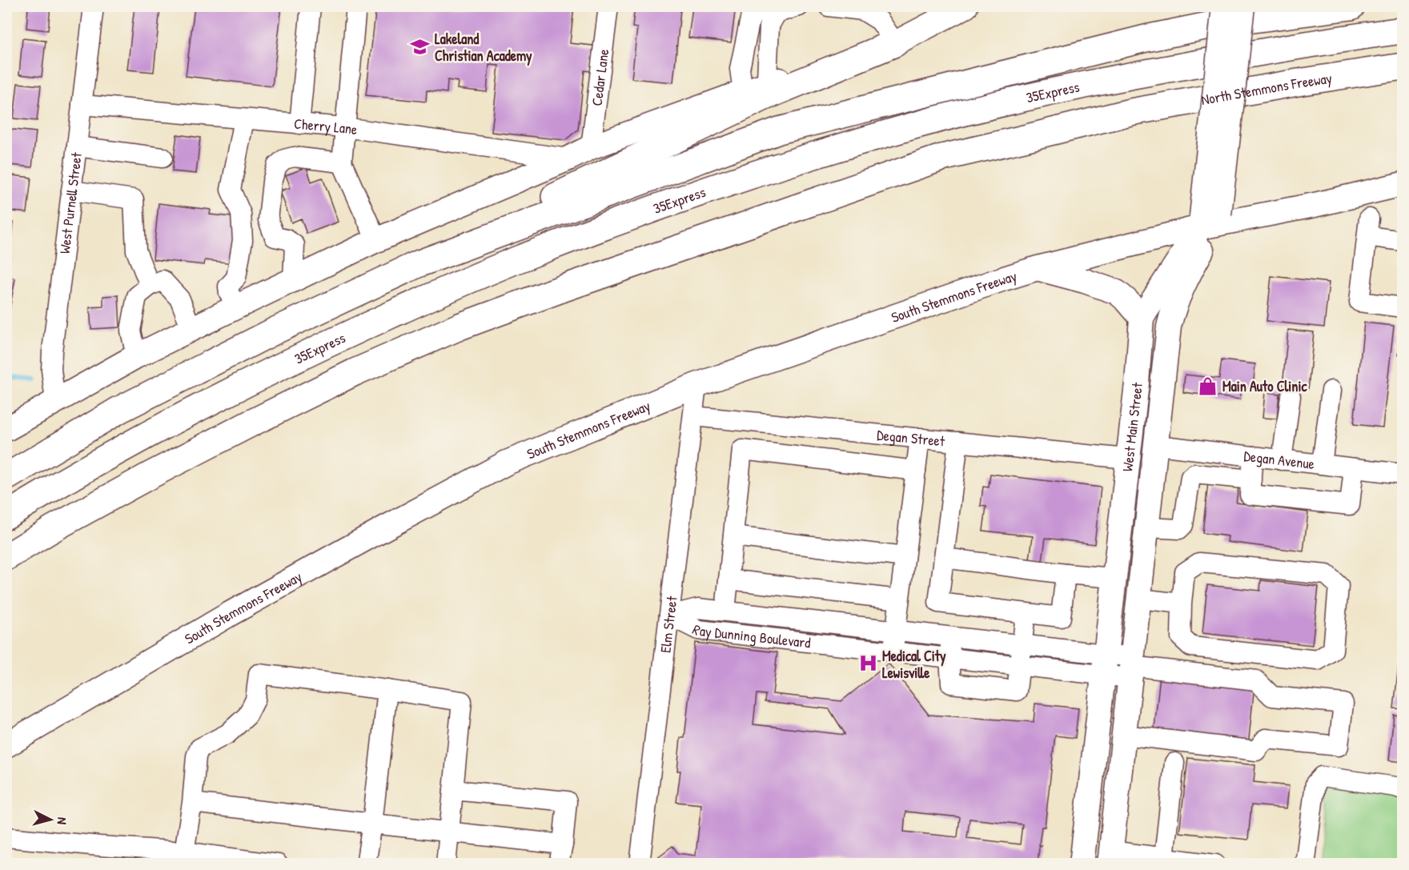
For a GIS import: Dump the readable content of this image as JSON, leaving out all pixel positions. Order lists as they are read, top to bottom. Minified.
{"streets":{"highway":["North Stemmons Freeway","35Express"],"main road":["South Stemmons Freeway","West Main Street"],"street":["Cedar Lane","Cherry Lane","West Purnell Street","Degan Street","Degan Avenue","Elm Street","Ray Dunning Boulevard"]},"crossings":[["Cherry Lane","West Purnell Street"],["South Stemmons Freeway","West Main Street"],["South Stemmons Freeway","Elm Street"],["West Main Street","Degan Street"],["West Main Street","Degan Avenue"],["West Main Street","Ray Dunning Boulevard"],["Degan Street","Elm Street"],["Elm Street","Ray Dunning Boulevard"]],"places":{"school or university":["Lakeland Christian Academy"],"shop":["Main Auto Clinic"],"hospital":["Medical City Lewisville"]},"north":"right"}
